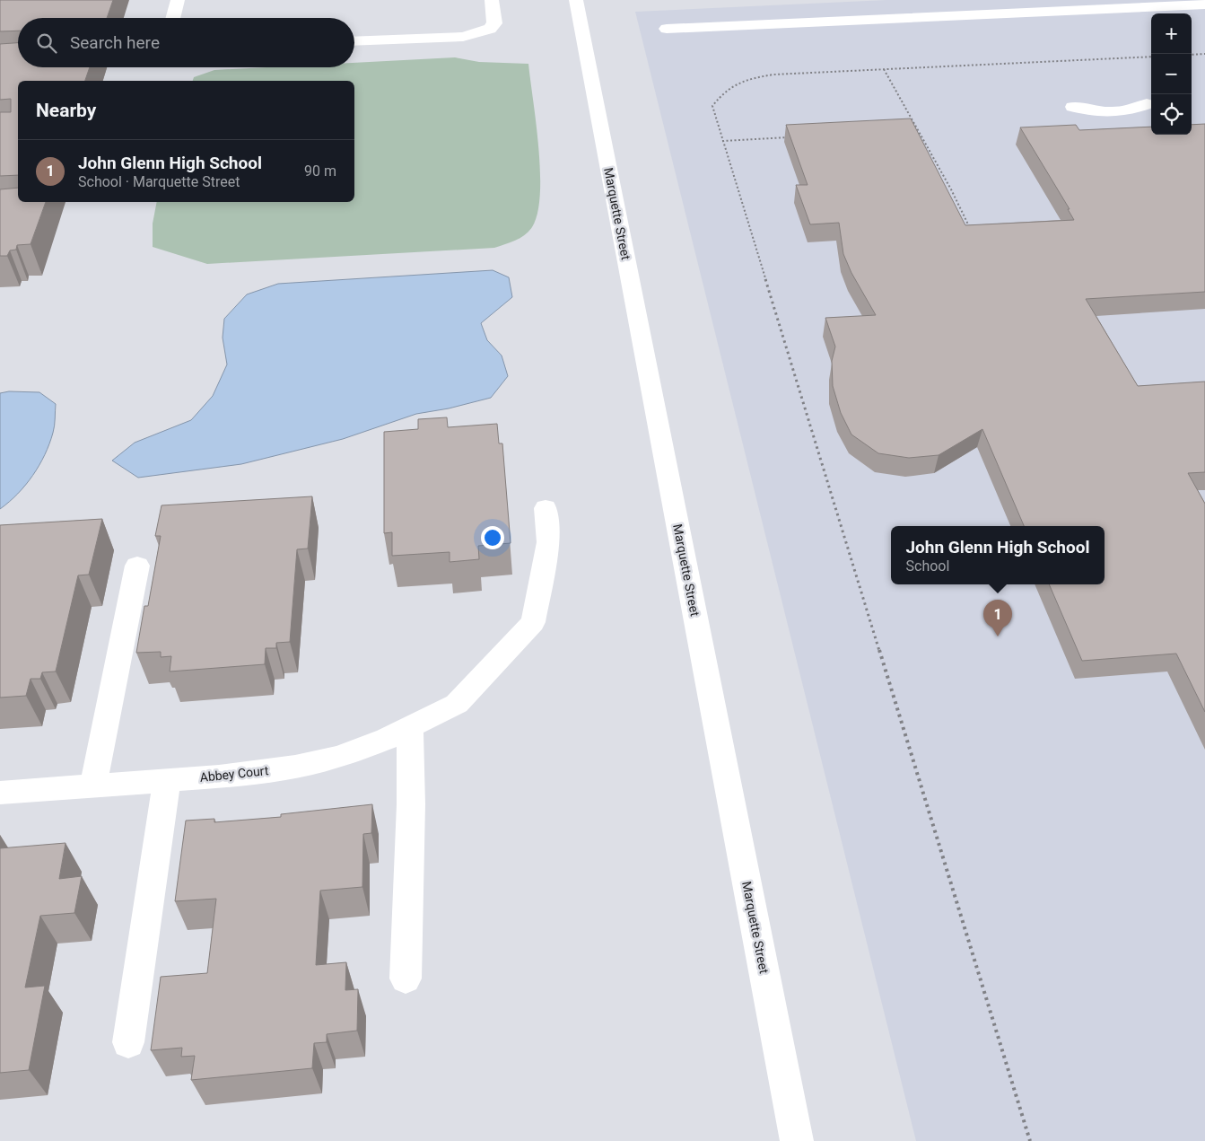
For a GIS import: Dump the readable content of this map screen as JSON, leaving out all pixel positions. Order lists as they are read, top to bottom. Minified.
{"streets":{"street":["Marquette Street","Abbey Court"]},"page":{"map_buttons":["+","−"],"search":"Search here","heading":"Nearby","list":[{"mark":"1","name":"John Glenn High School","note":"School · Marquette Street","value":"90 m"}],"popup":["John Glenn High School","School"],"pins":"1"}}
